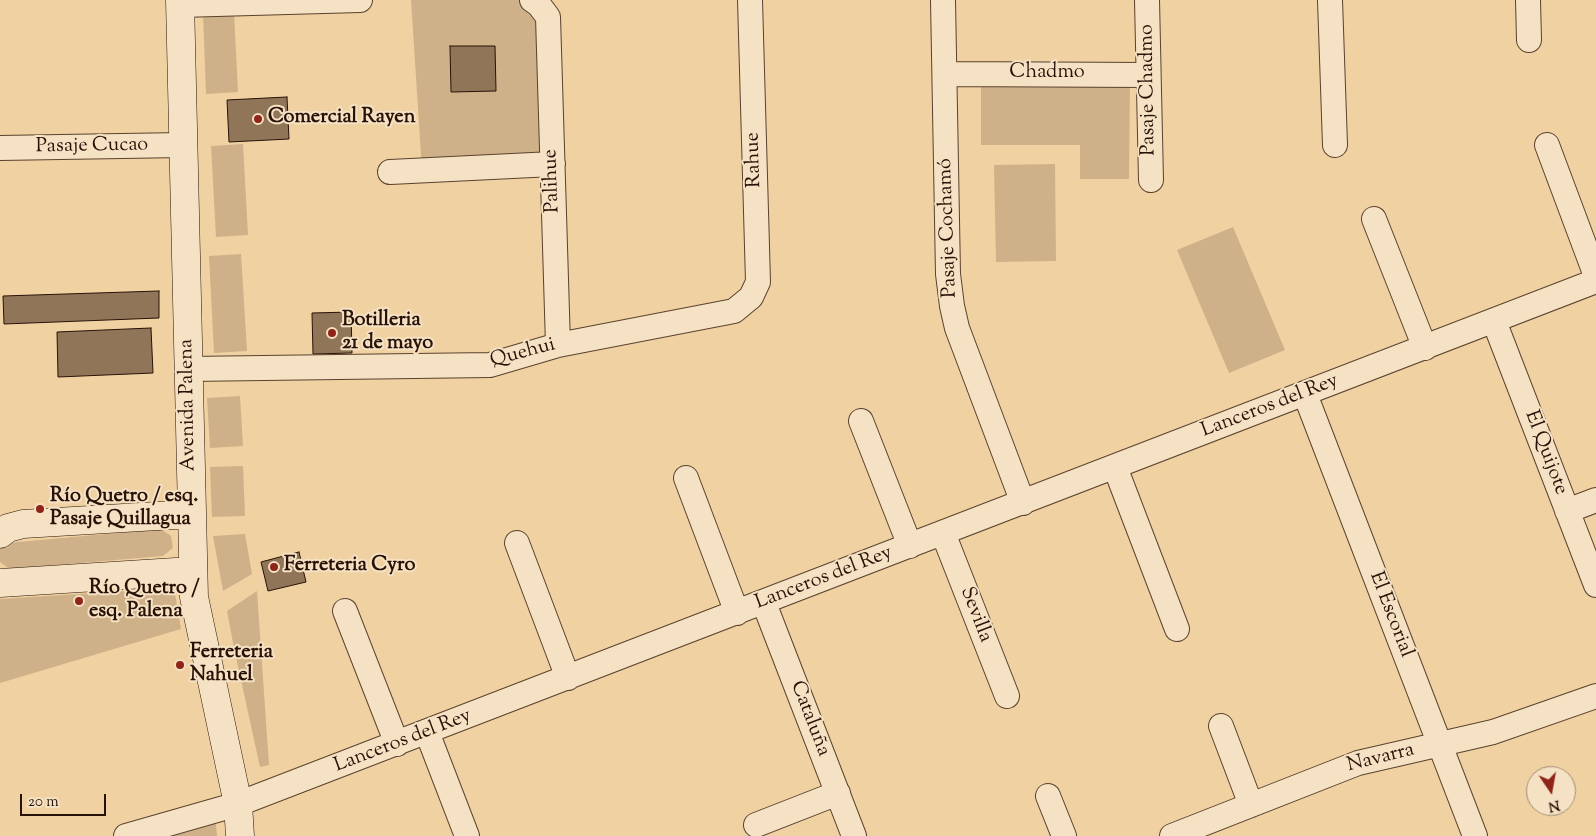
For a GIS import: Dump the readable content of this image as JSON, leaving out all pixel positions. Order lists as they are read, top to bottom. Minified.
{"streets":{"street":["Chadmo","Pasaje Chadmo","Pasaje Cucao","Rahue","Palihue","Pasaje Cochamó","Quehui","Avenida Palena","Lanceros del Rey","El Quijote","Sevilla","El Escorial","Cataluña","Navarra"]},"crossings":[["Chadmo","Pasaje Chadmo"],["Chadmo","Pasaje Cochamó"],["Pasaje Cucao","Avenida Palena"],["Rahue","Quehui"],["Palihue","Quehui"],["Pasaje Cochamó","Lanceros del Rey"],["Quehui","Avenida Palena"],["Avenida Palena","Lanceros del Rey"],["Lanceros del Rey","El Quijote"],["Lanceros del Rey","Sevilla"],["Lanceros del Rey","El Escorial"],["Lanceros del Rey","Cataluña"],["El Escorial","Navarra"]],"places":["Comercial Rayen","Botilleria 21 de mayo","Río Quetro / esq. Pasaje Quillagua","Ferreteria Cyro","Río Quetro / esq. Palena","Ferreteria Nahuel"],"scale_bar":"20 m","north":"bottom"}
